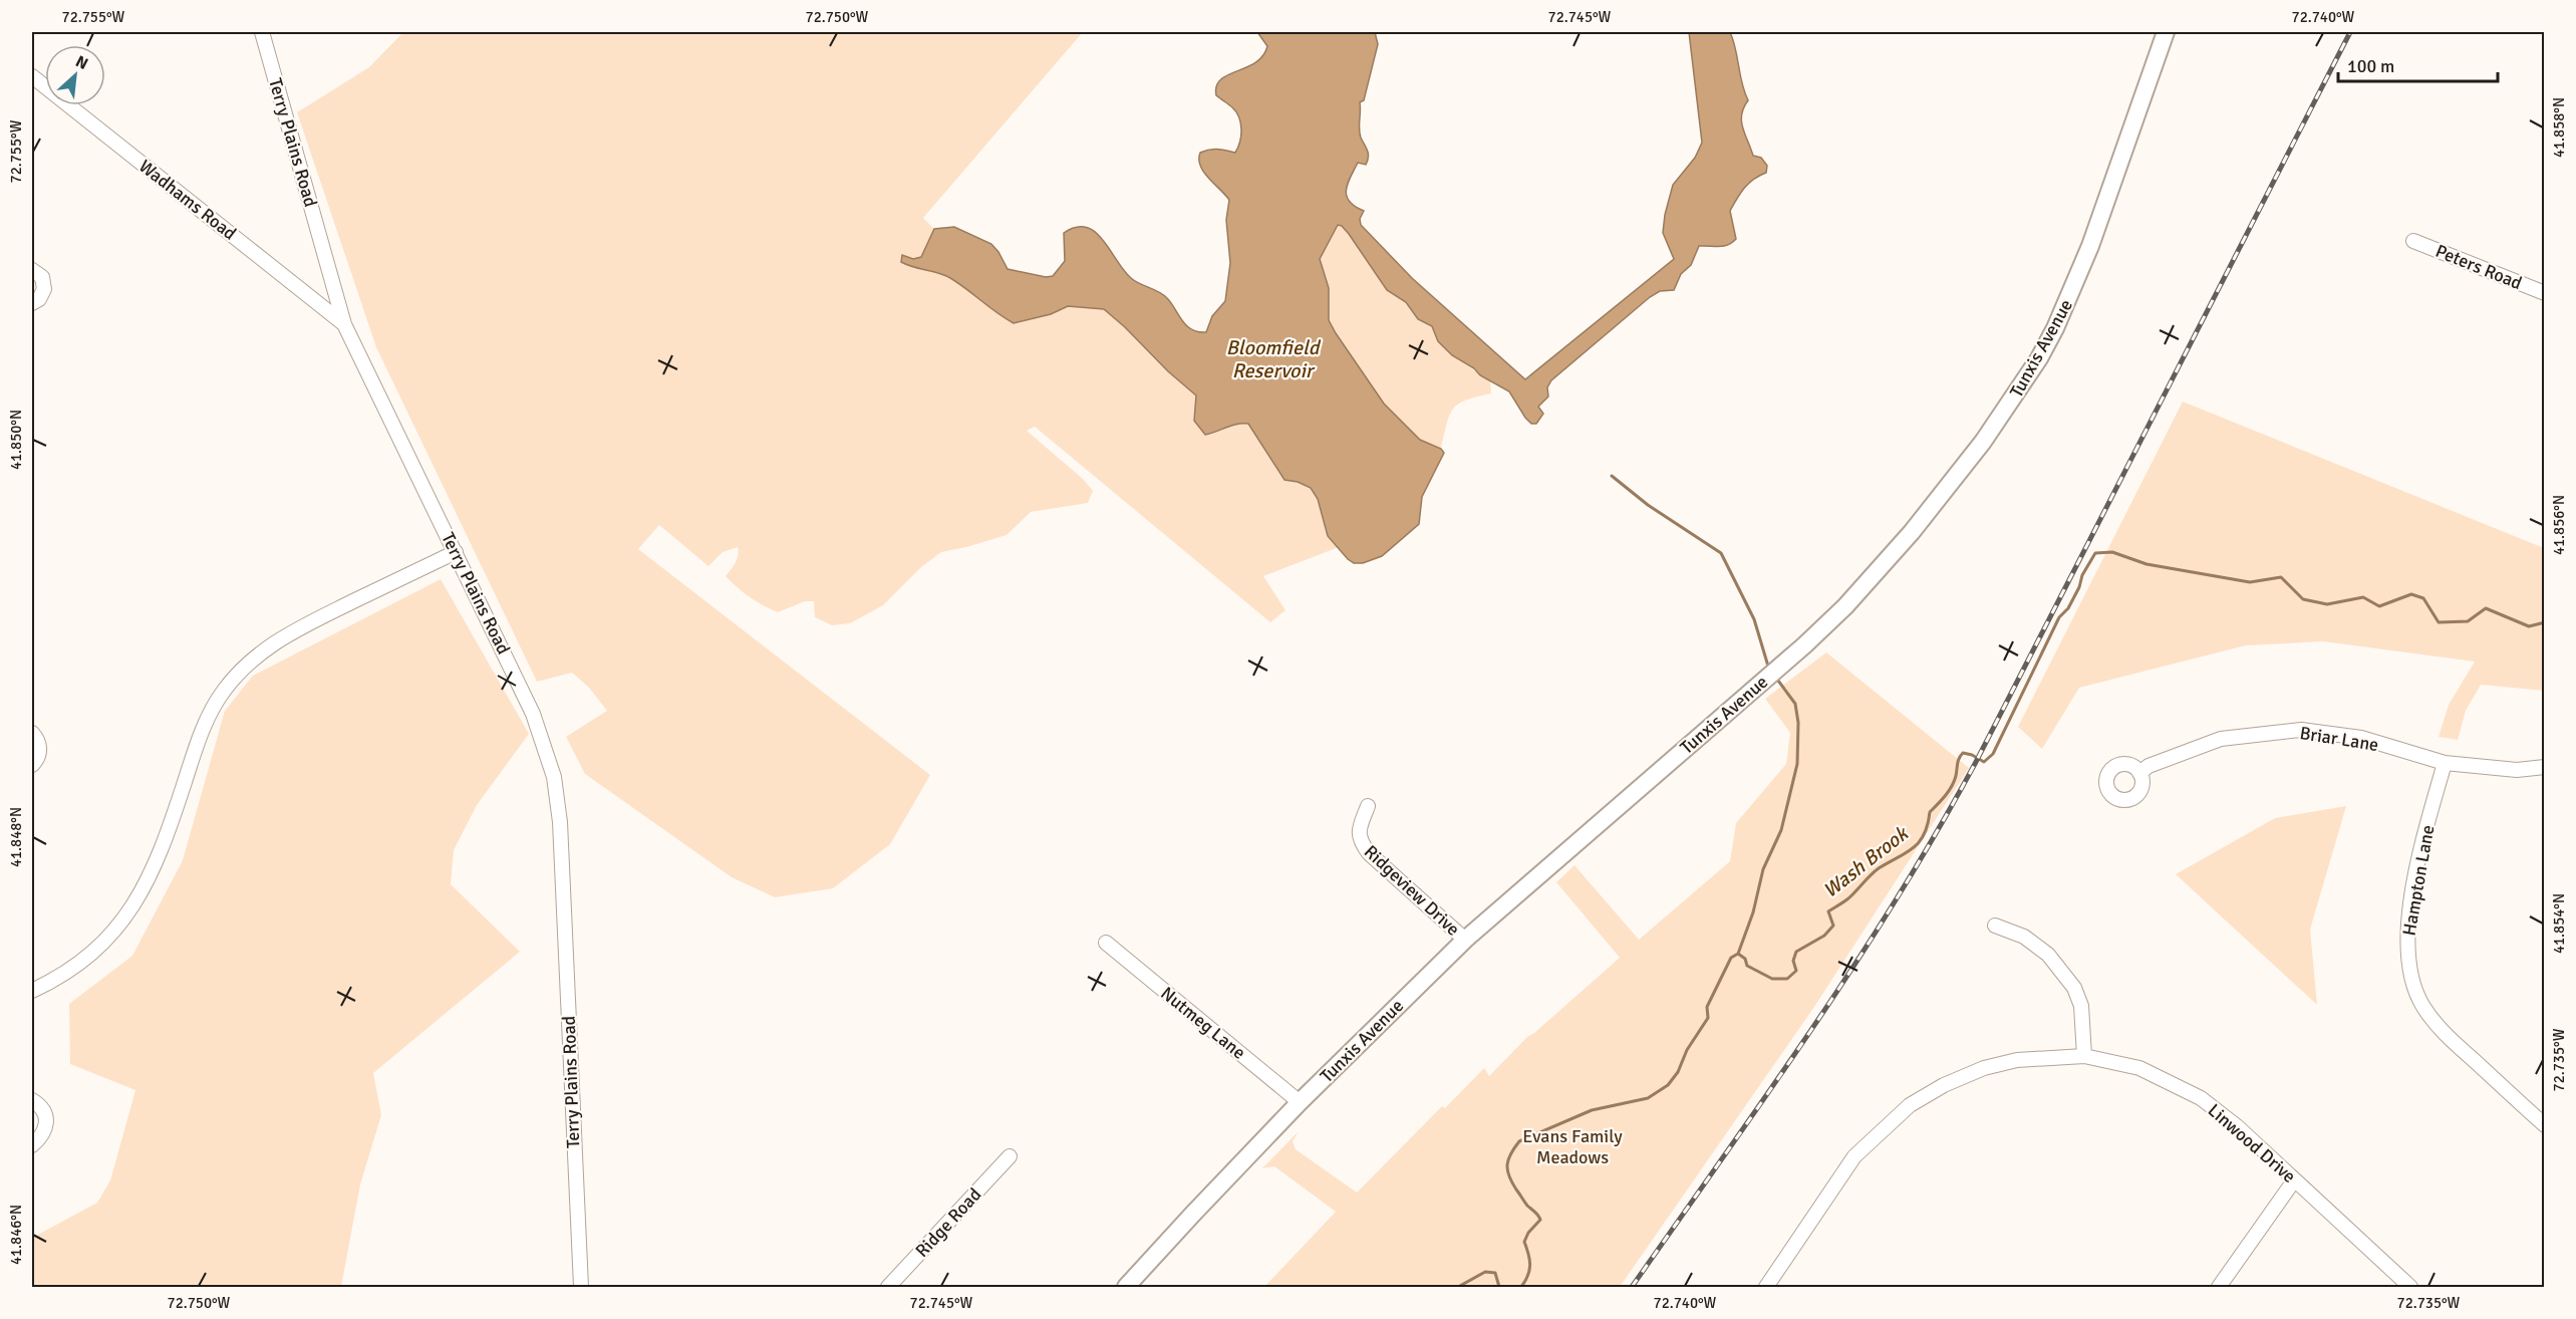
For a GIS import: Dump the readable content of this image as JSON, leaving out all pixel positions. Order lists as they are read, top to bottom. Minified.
{"streets":{"main road":["Tunxis Avenue"],"street":["Terry Plains Road","Wadhams Road","Peters Road","Briar Lane","Hampton Lane","Ridgeview Drive","Nutmeg Lane","Linwood Drive","Ridge Road"]},"crossings":[["Terry Plains Road","Wadhams Road"],["Tunxis Avenue","Ridgeview Drive"],["Tunxis Avenue","Nutmeg Lane"],["Briar Lane","Hampton Lane"]],"water":["Bloomfield Reservoir","Wash Brook"],"parks":["Evans Family Meadows"],"scale_bar":"100 m","north":"top right","coordinates":["72.755°W","72.750°W","72.745°W","72.740°W","41.858°N","41.850°N","41.856°N","41.848°N","41.854°N","72.735°W","41.846°N"]}
